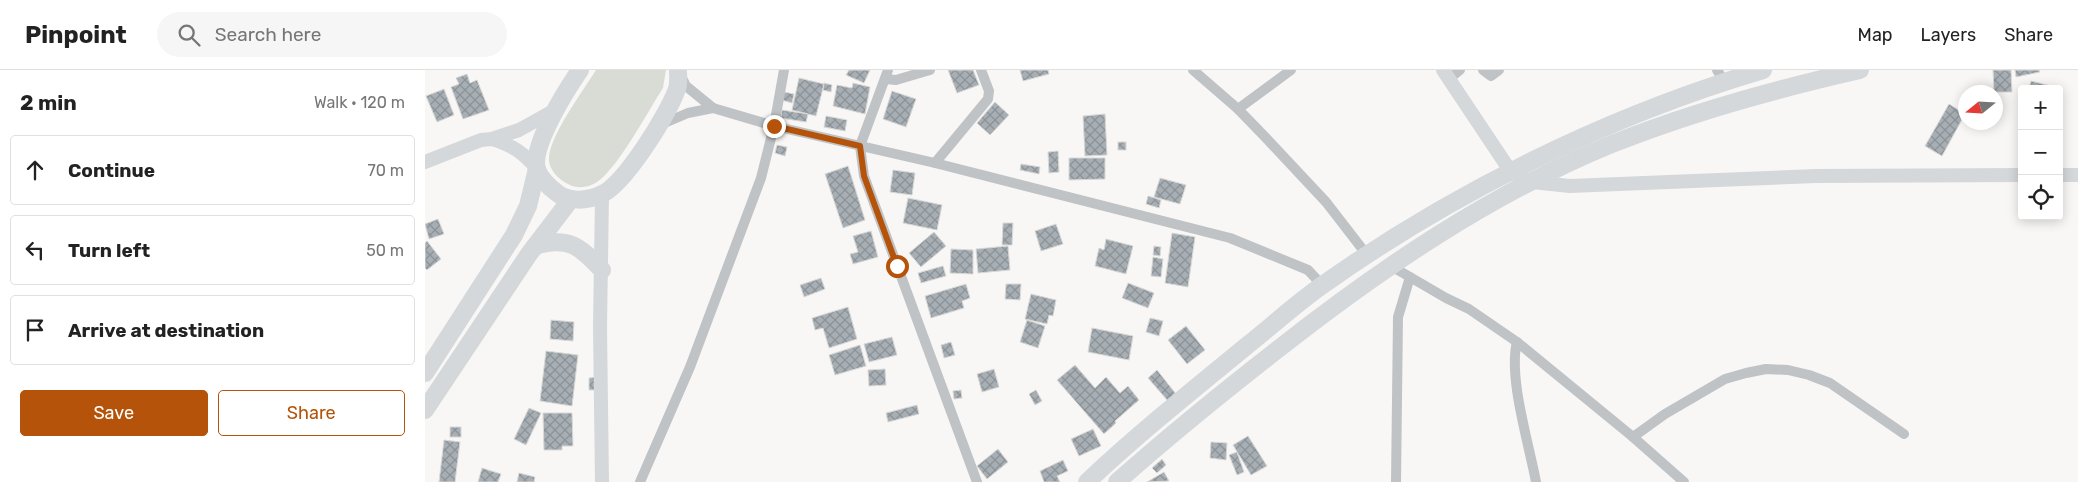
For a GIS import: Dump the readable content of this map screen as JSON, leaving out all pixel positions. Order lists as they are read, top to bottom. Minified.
{"north":"left","page":{"header":"Pinpoint","search":"Search here","nav":["Map","Layers","Share"],"heading":["2 min","Walk · 120 m"],"map_buttons":["+","−"],"list":[["Continue","70 m"],["Turn left","50 m"],"Arrive at destination"],"buttons":["Save","Share"]}}
